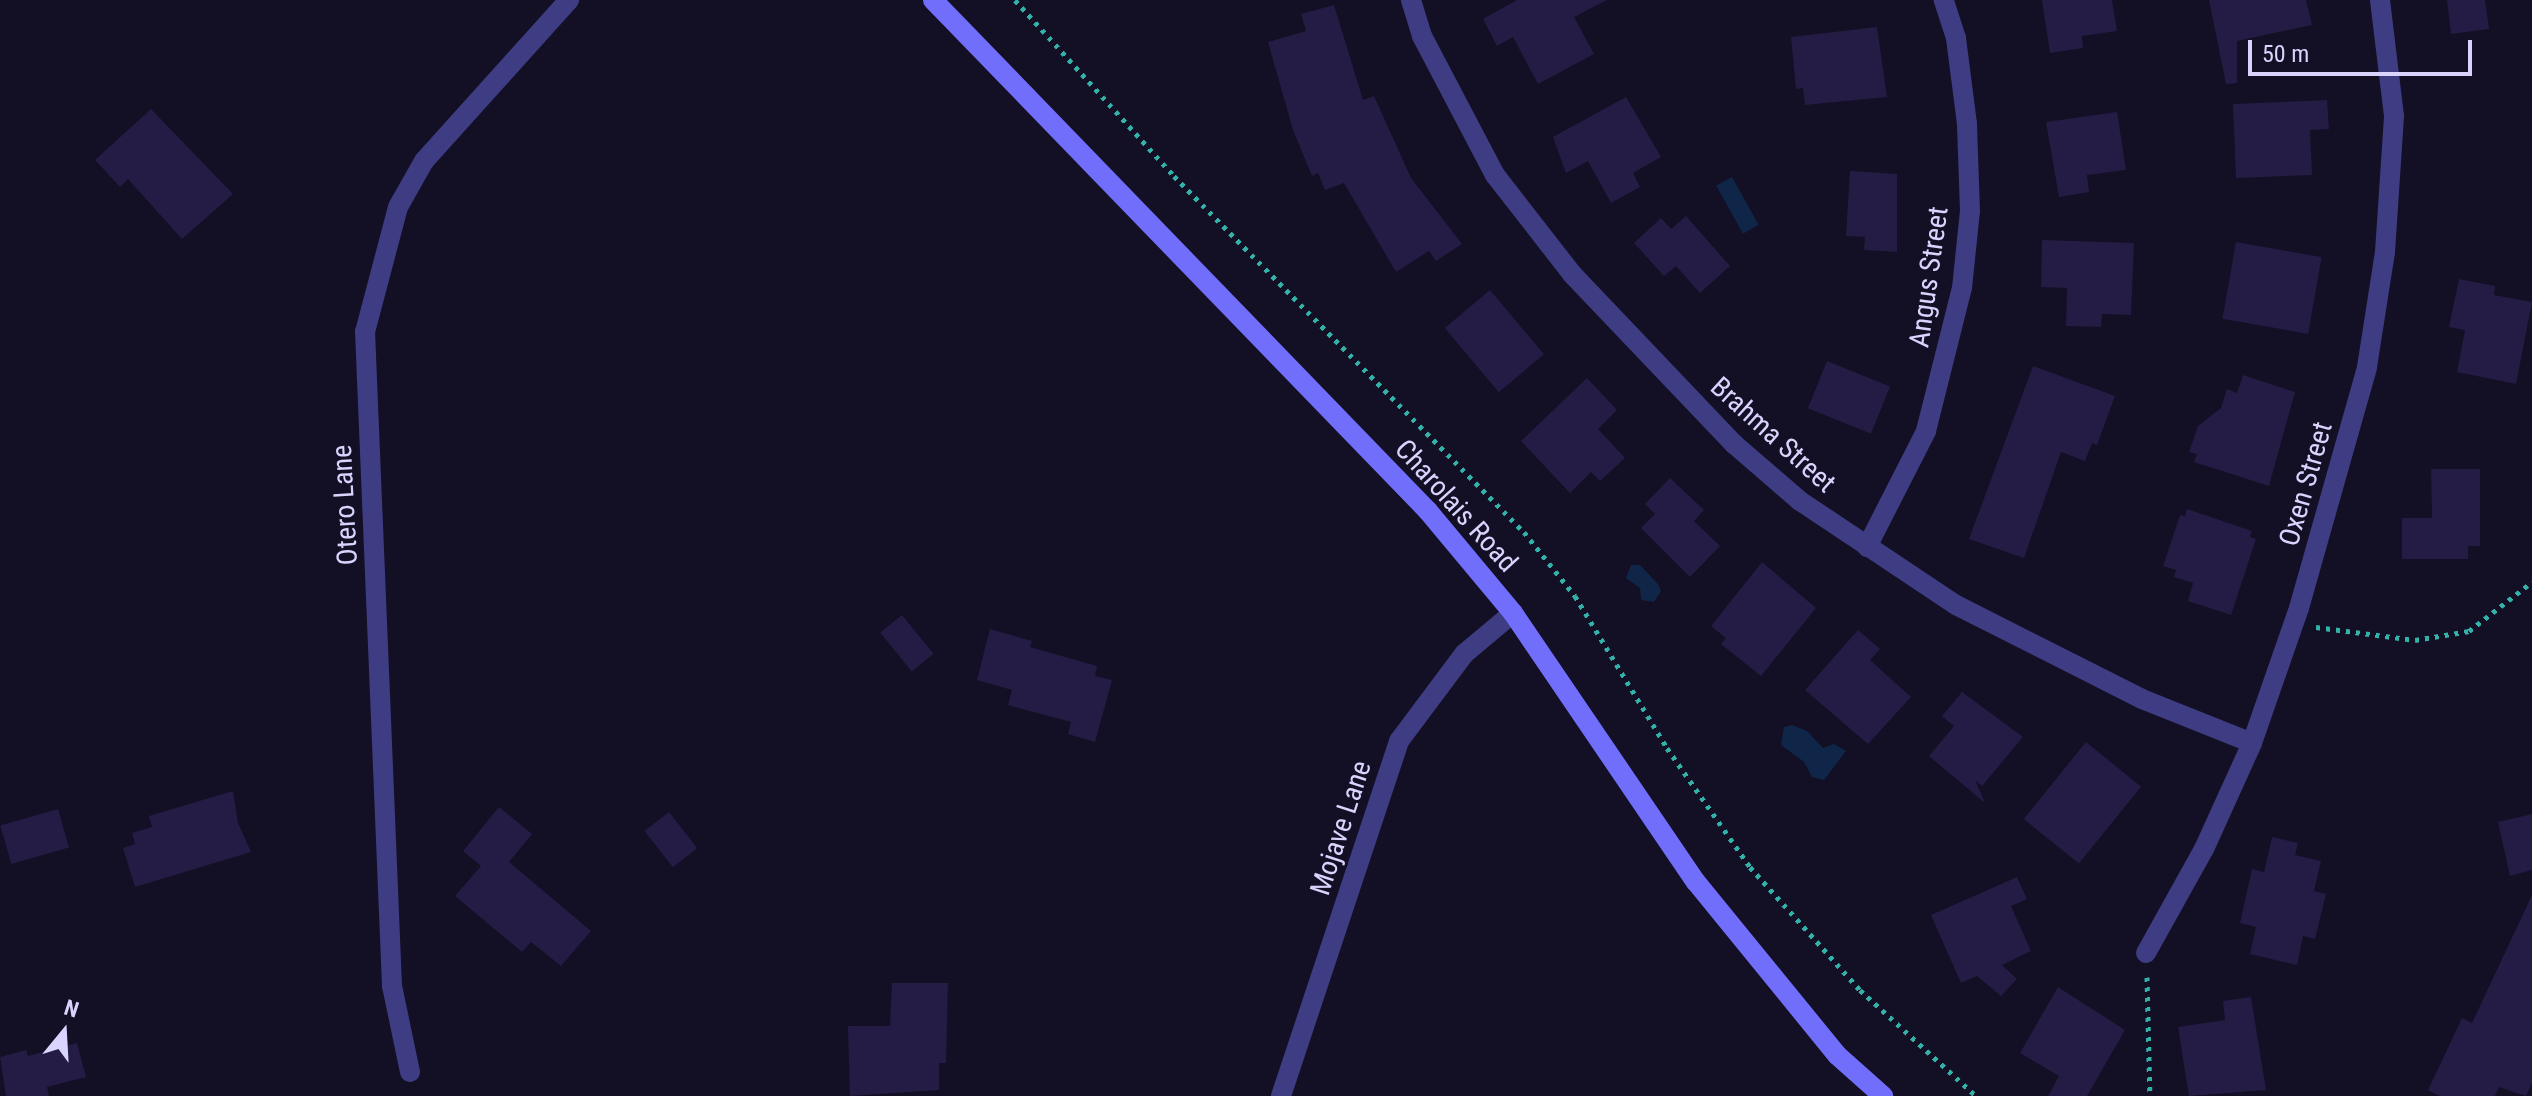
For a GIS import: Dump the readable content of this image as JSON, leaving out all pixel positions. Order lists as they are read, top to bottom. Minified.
{"streets":{"street":["Angus Street","Brahma Street","Oxen Street","Otero Lane","Charolais Road","Mojave Lane"]},"crossings":[["Angus Street","Brahma Street"],["Brahma Street","Oxen Street"],["Charolais Road","Mojave Lane"]],"scale_bar":"50 m","north":"top"}
